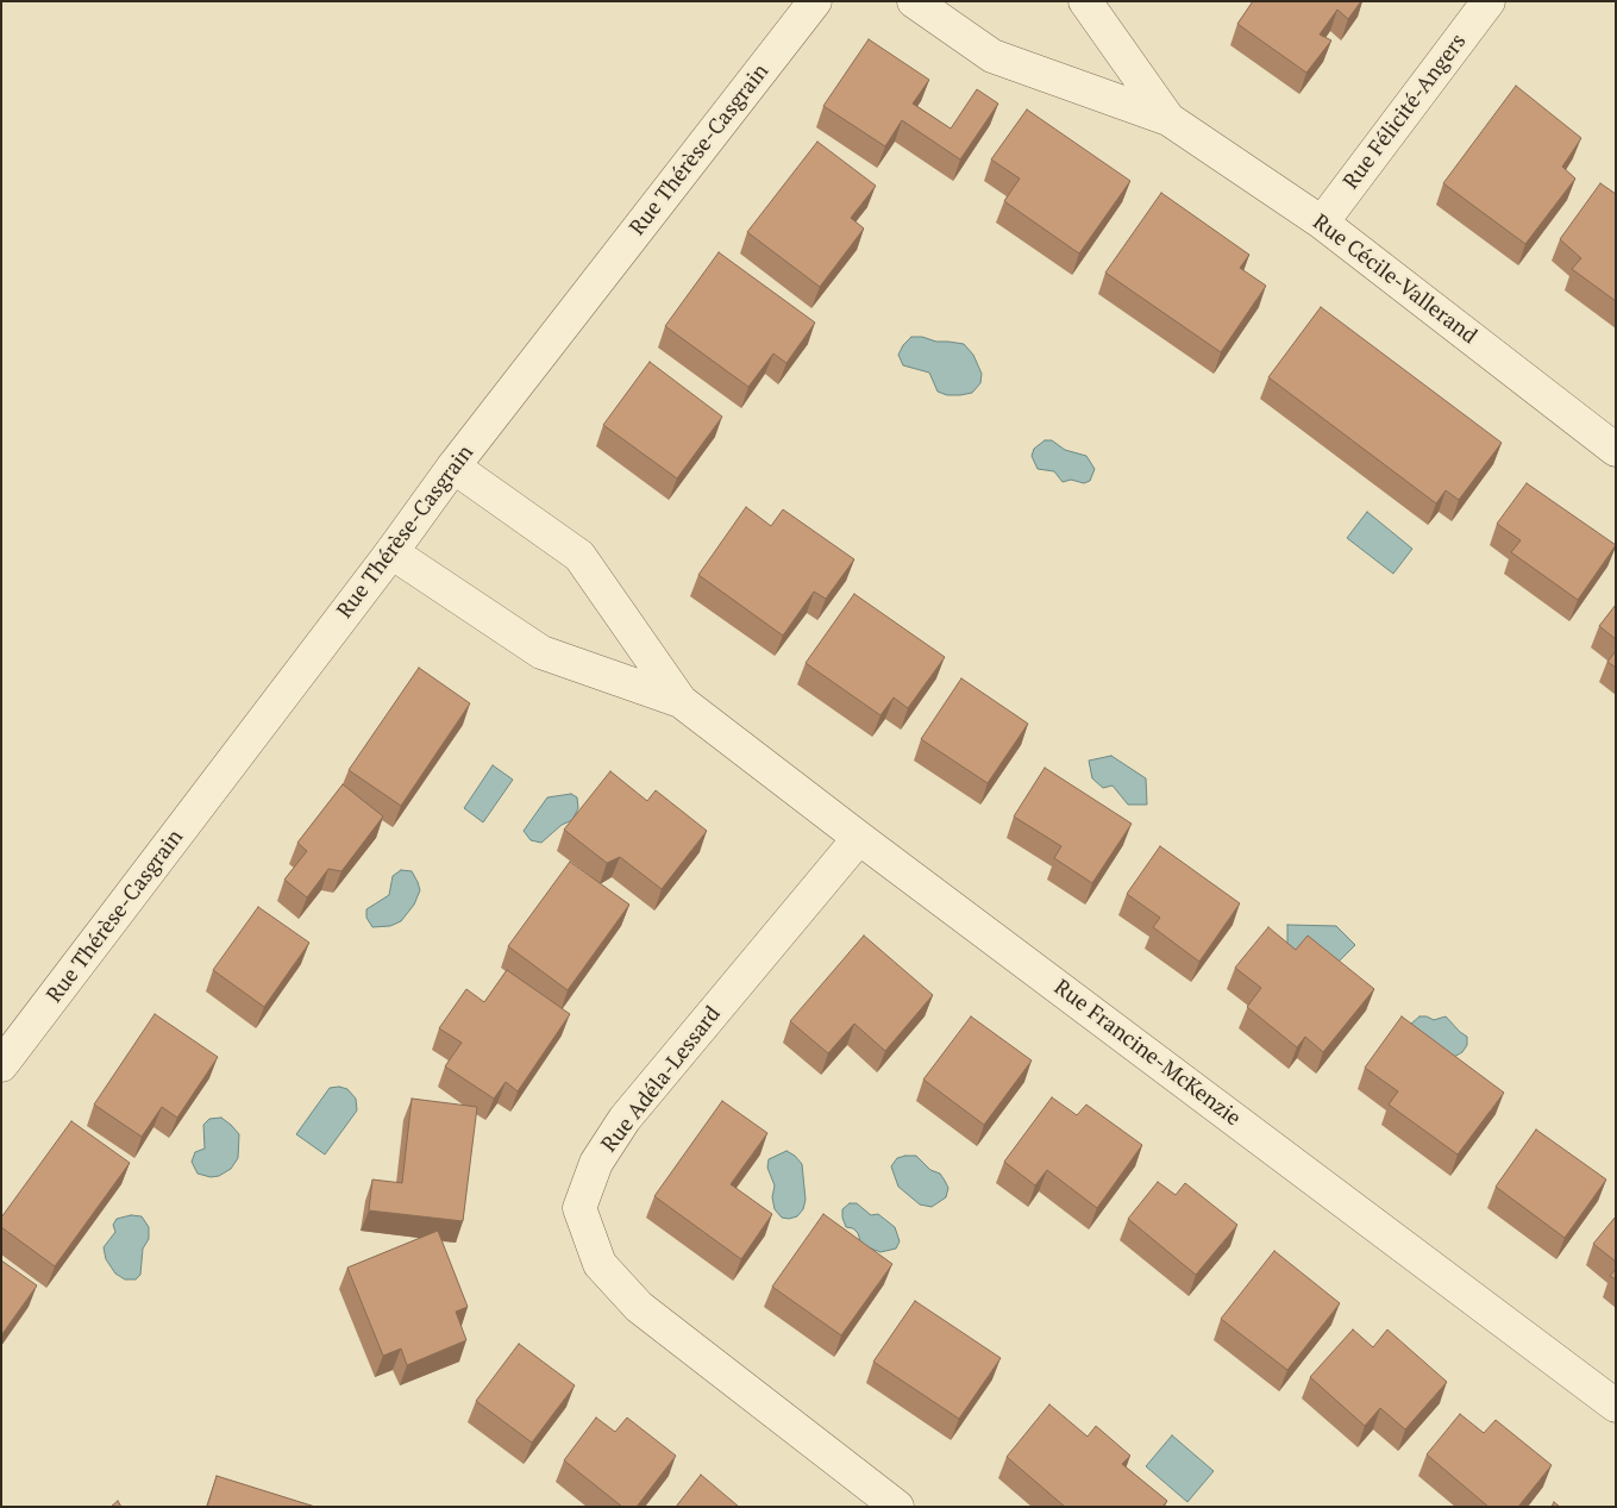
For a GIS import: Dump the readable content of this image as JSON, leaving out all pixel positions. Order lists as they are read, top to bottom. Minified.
{"streets":{"street":["Rue Félicité-Angers","Rue Thérèse-Casgrain","Rue Cécile-Vallerand","Rue Francine-McKenzie","Rue Adéla-Lessard"]},"crossings":[["Rue Félicité-Angers","Rue Cécile-Vallerand"],["Rue Thérèse-Casgrain","Rue Francine-McKenzie"],["Rue Francine-McKenzie","Rue Adéla-Lessard"]]}
